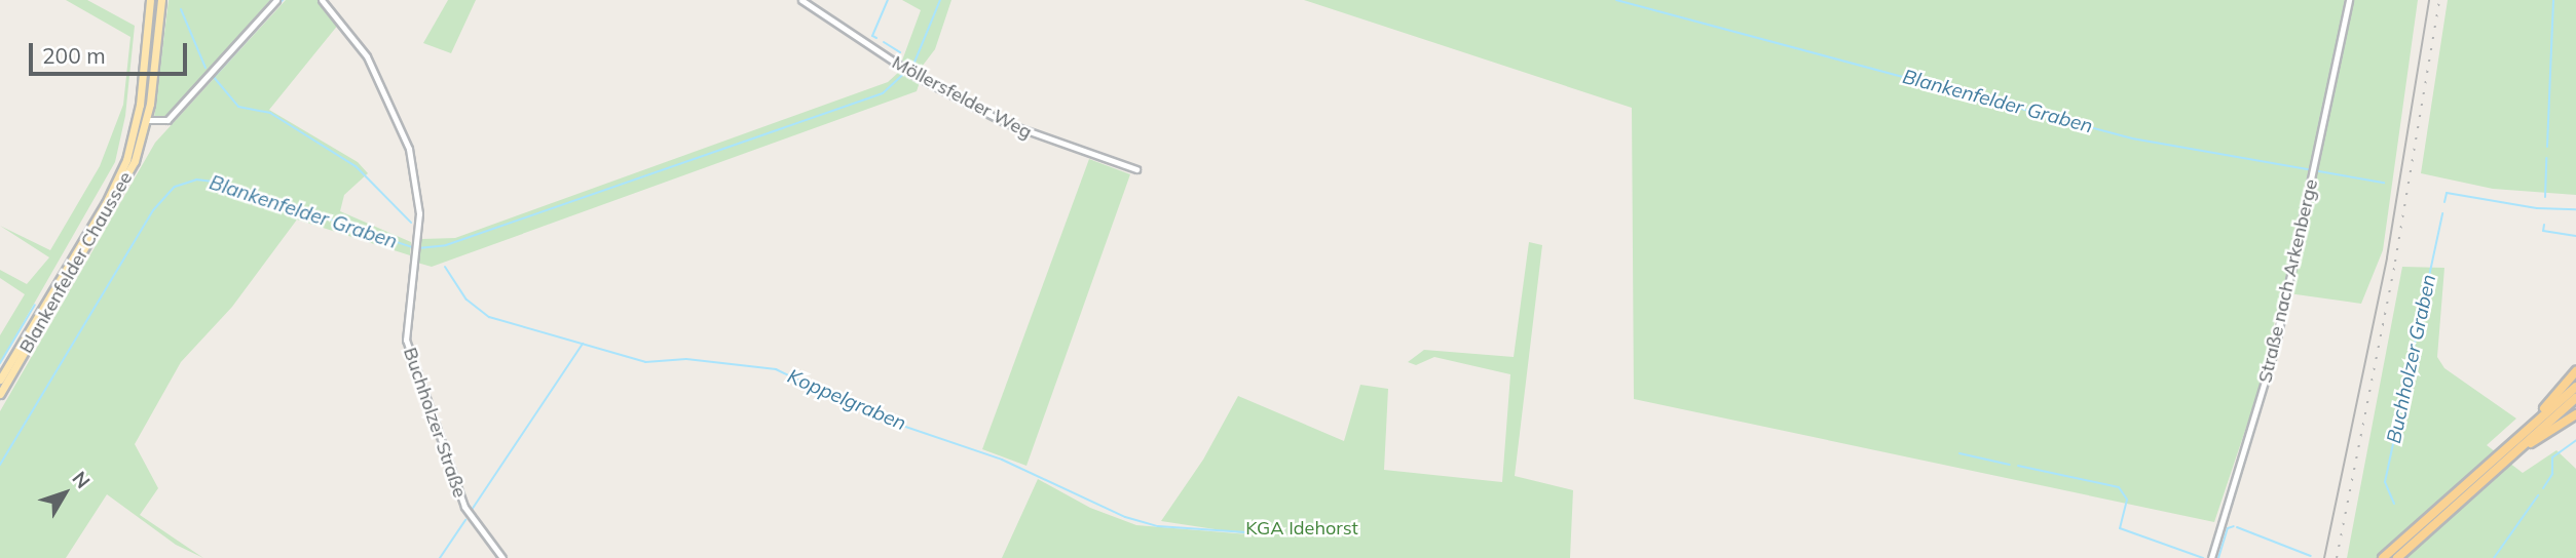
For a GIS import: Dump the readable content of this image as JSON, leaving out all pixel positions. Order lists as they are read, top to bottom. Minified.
{"streets":{"main road":["Blankenfelder Chaussee"],"street":["Möllersfelder Weg","Straße nach Arkenberge","Buchholzer Straße"]},"water":["Blankenfelder Graben","Buchholzer Graben","Koppelgraben"],"parks":["KGA Idehorst"],"scale_bar":"200 m","north":"top right"}
